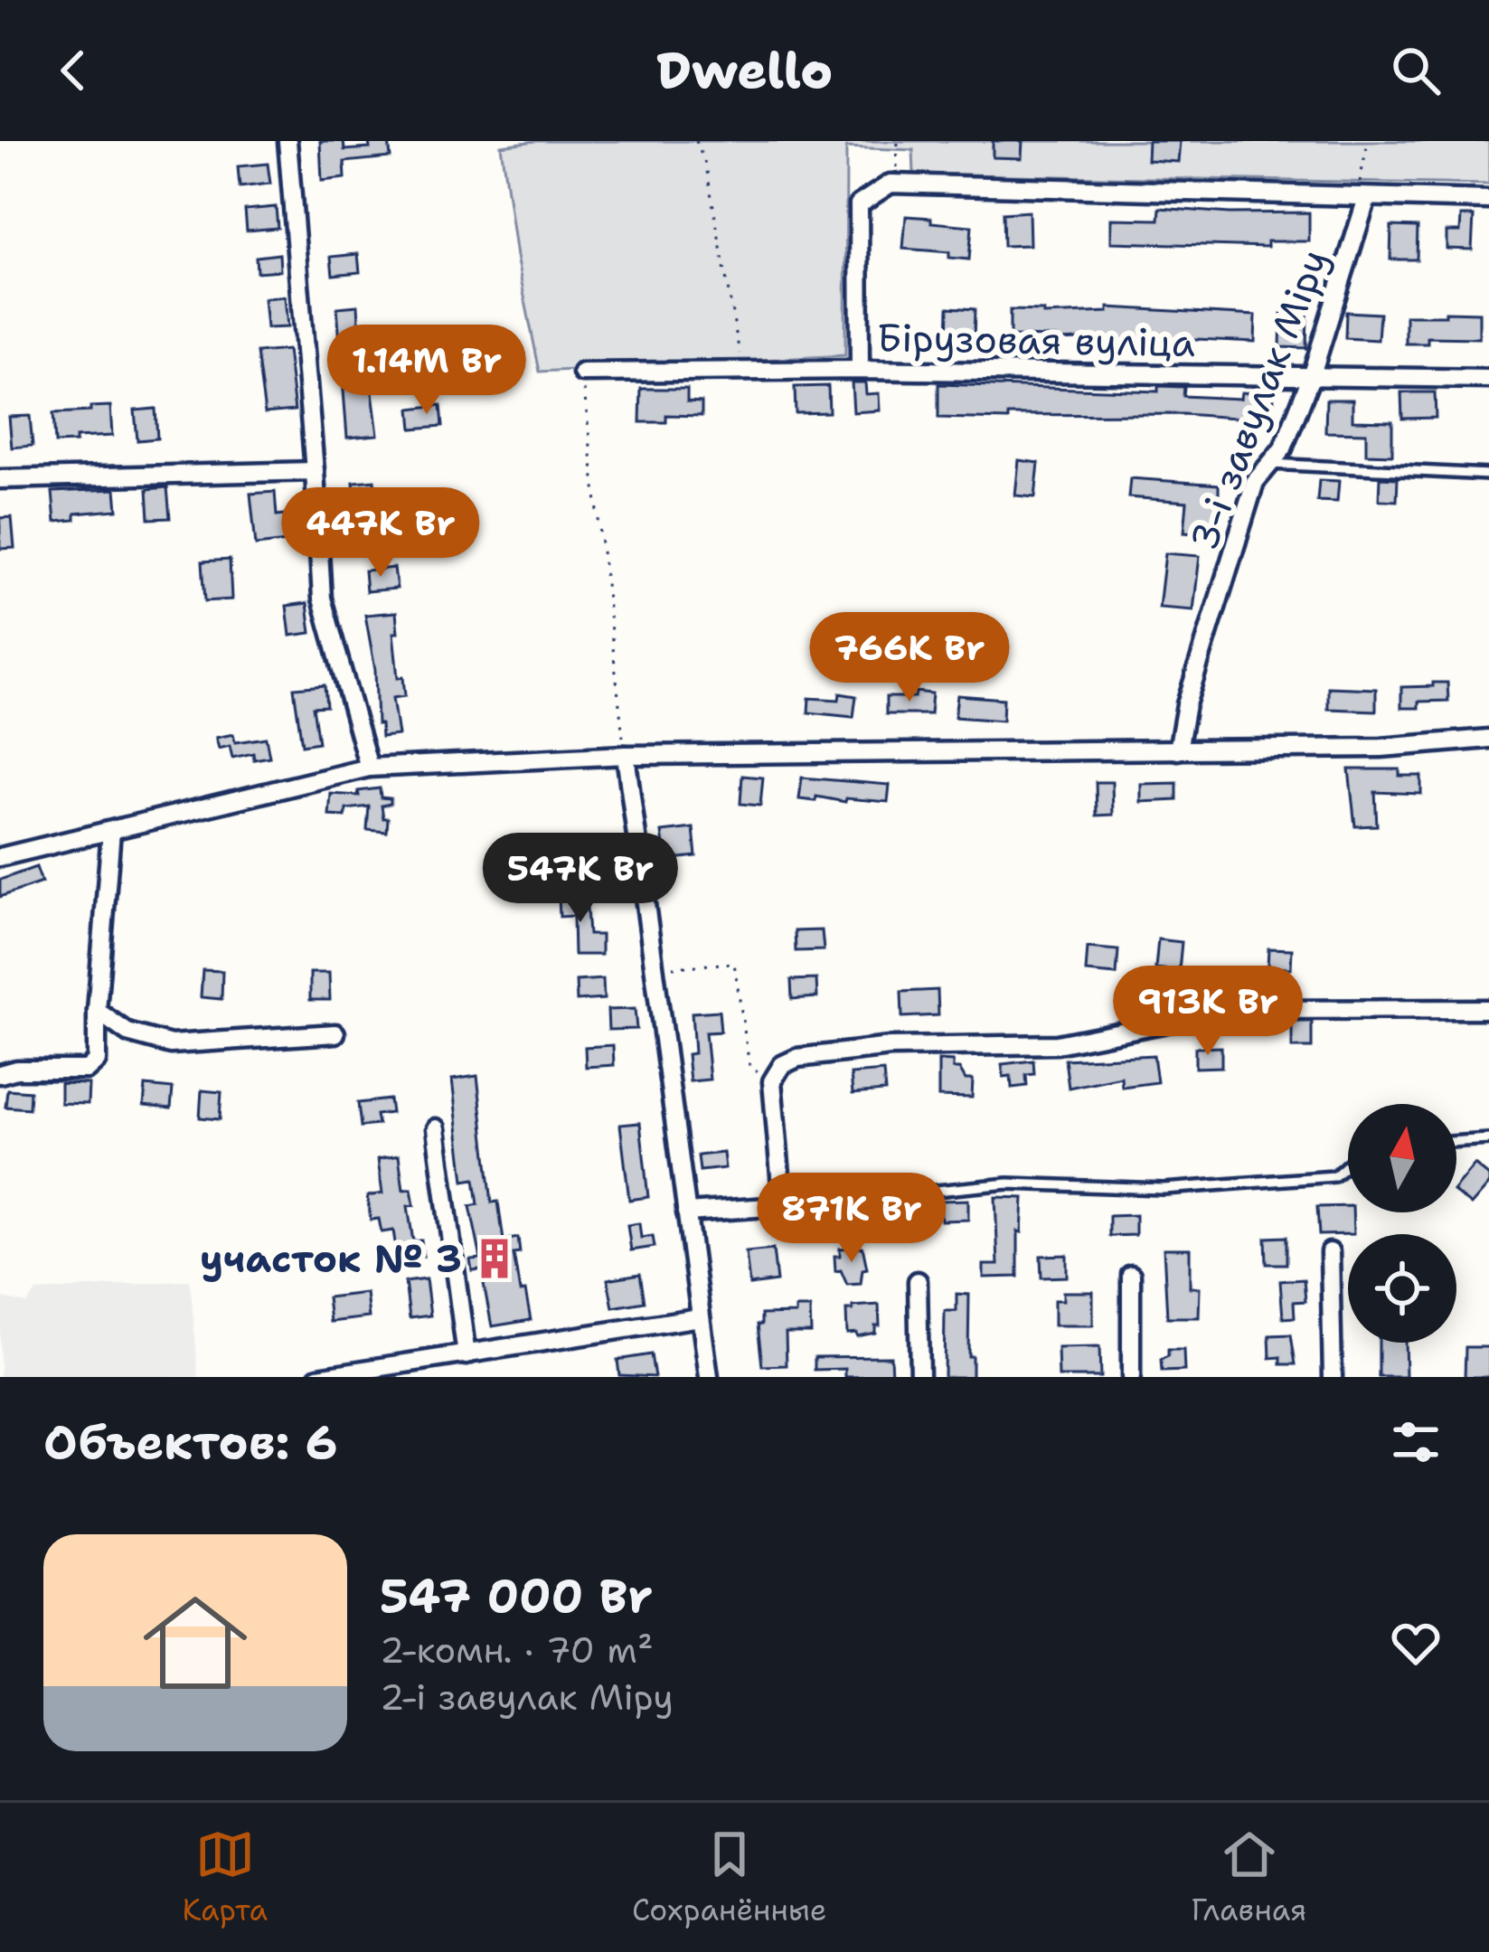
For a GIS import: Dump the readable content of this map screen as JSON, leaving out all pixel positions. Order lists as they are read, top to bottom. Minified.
{"streets":{"street":["Бірузовая вуліца","3-і завулак Міру"]},"crossings":[["Бірузовая вуліца","3-і завулак Міру"]],"places":{"building":["участок № 3"]},"north":"top","page":{"header":"Dwello","price":["1.14M Br","447K Br","766K Br","547K Br","913K Br","871K Br"],"heading":"Объектов: 6","list":[{"name":"547 000 Br","note":"2-комн. · 70 m² · 2-і завулак Міру"}],"tabs":["Карта","Сохранённые","Главная"]}}
